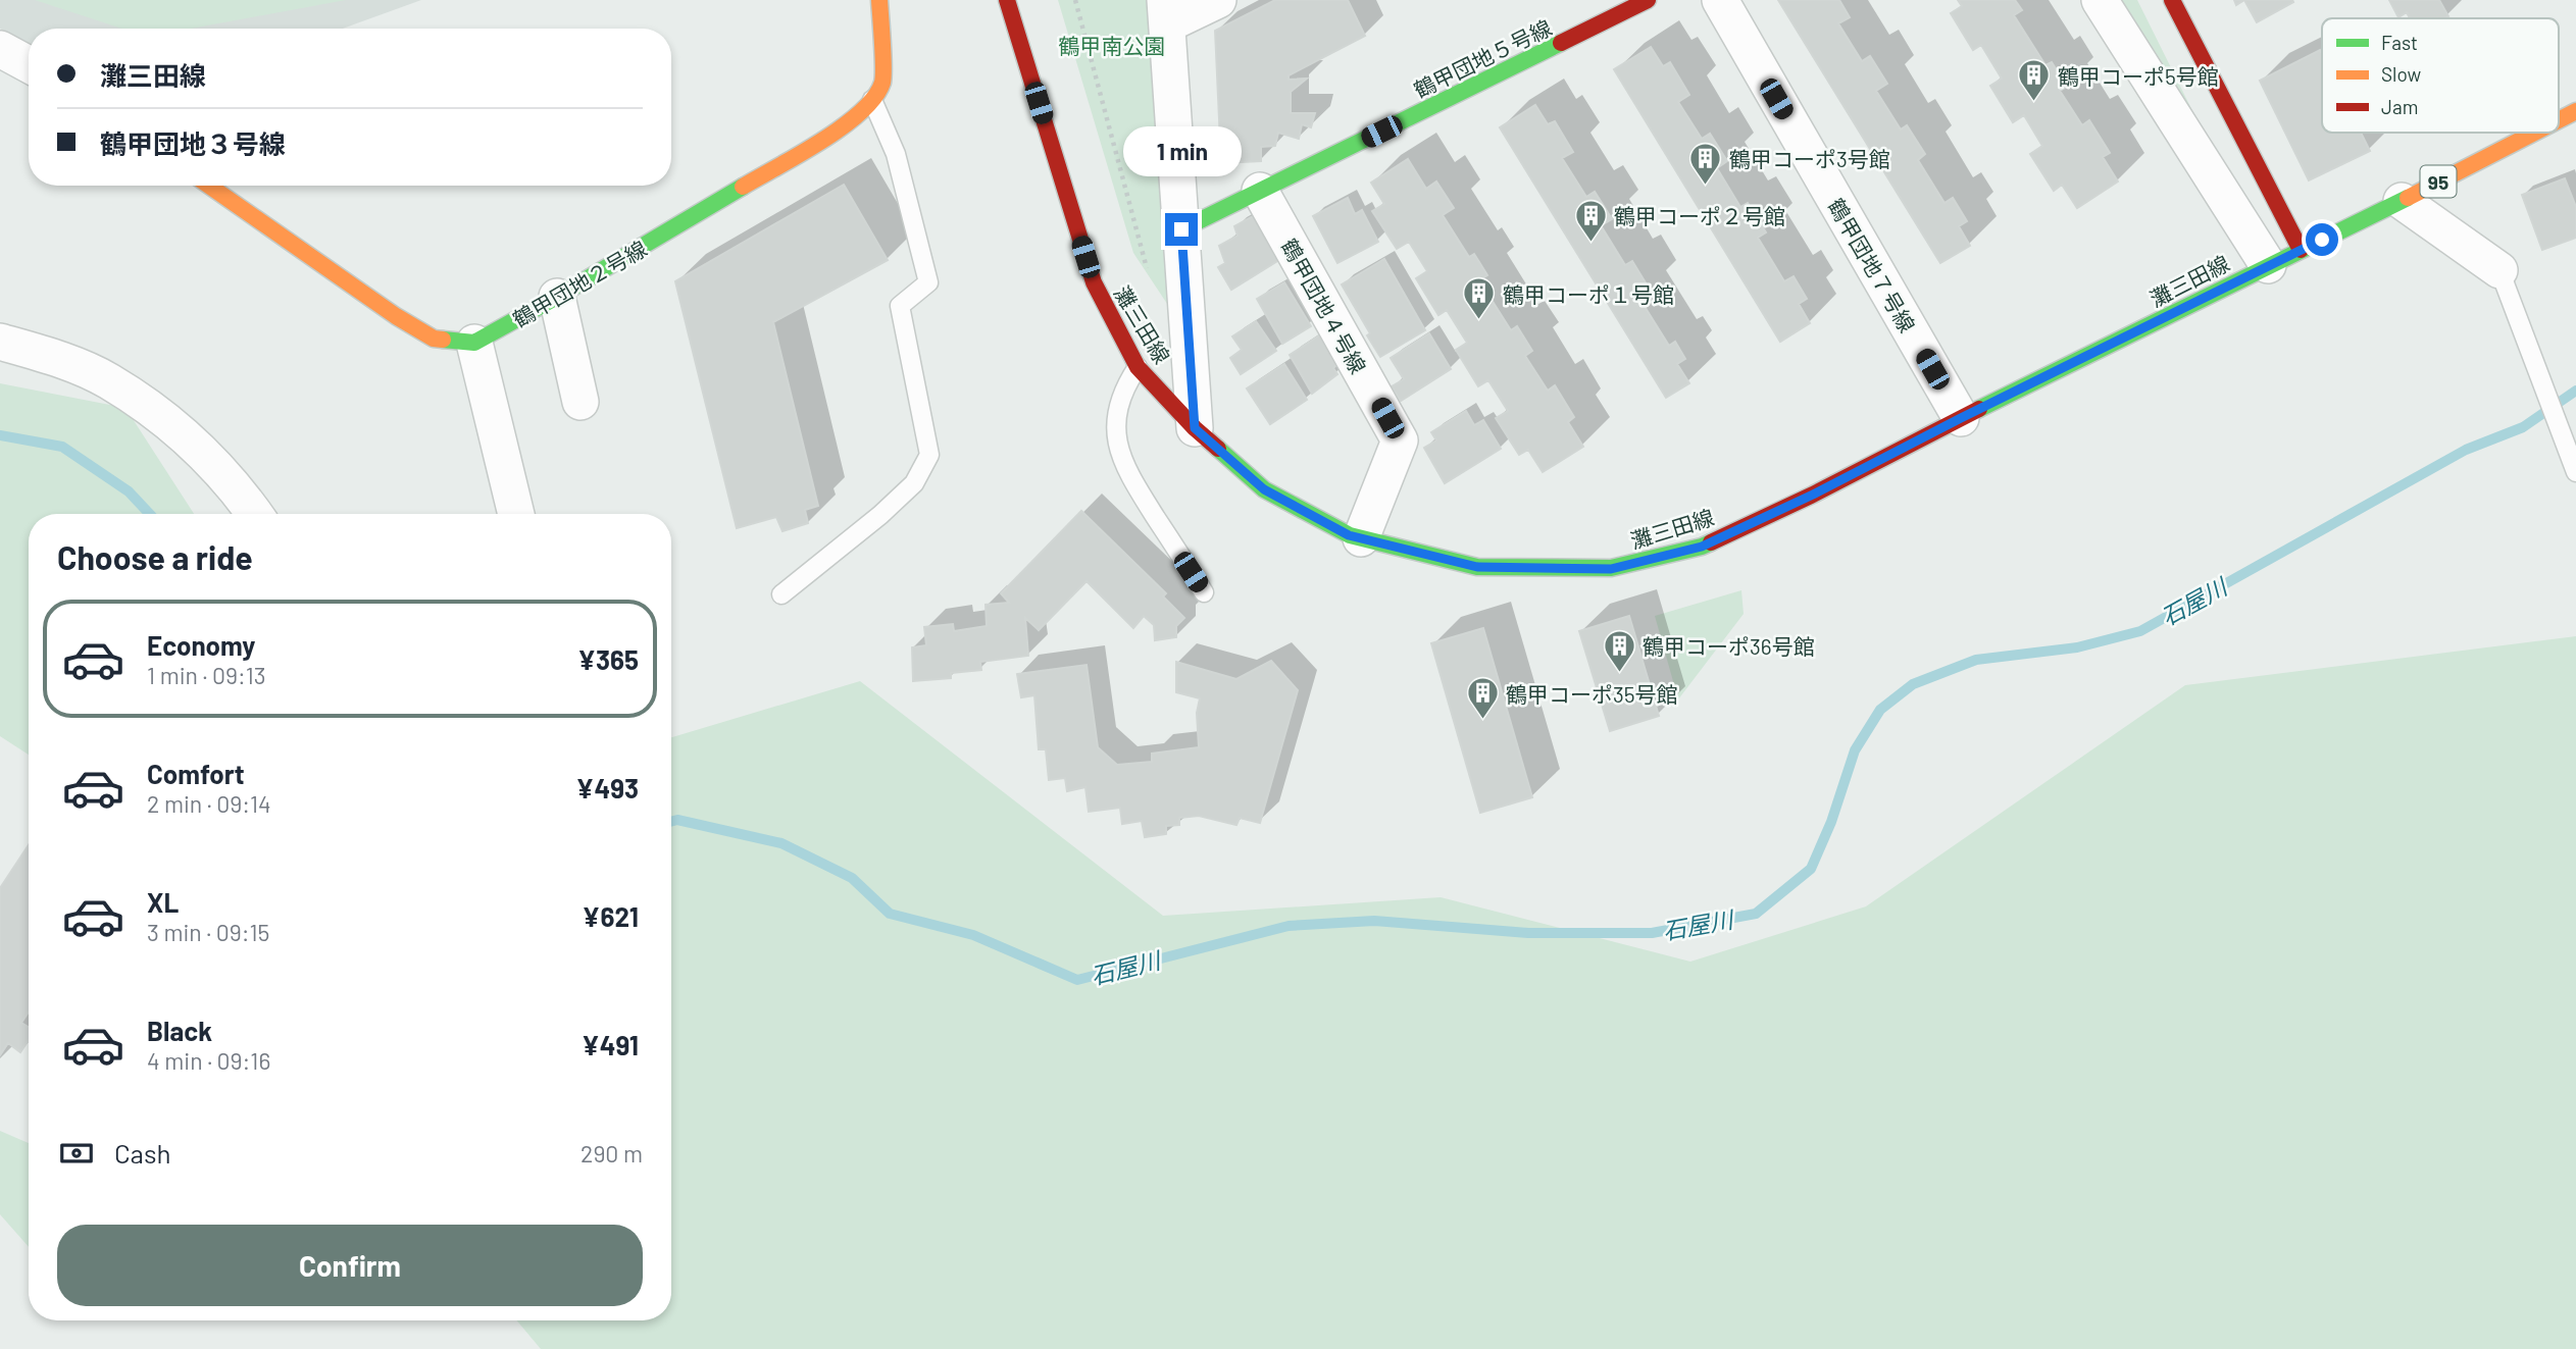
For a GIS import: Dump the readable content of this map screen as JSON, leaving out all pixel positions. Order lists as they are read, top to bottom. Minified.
{"streets":{"main road":["鶴甲団地５号線","95","灘三田線","鶴甲団地２号線"],"street":["鶴甲団地７号線","鶴甲団地４号線"]},"crossings":[["鶴甲団地５号線","鶴甲団地４号線"],["鶴甲団地７号線","灘三田線"],["灘三田線","鶴甲団地４号線"]],"water":["石屋川"],"parks":["鶴甲南公園"],"places":{"building":["鶴甲コーポ5号館","鶴甲コーポ3号館","鶴甲コーポ２号館","鶴甲コーポ１号館","鶴甲コーポ36号館","鶴甲コーポ35号館"]},"legend":["Fast","Slow","Jam"],"page":{"banner":["灘三田線","鶴甲団地３号線"],"bubble":"1 min","heading":"Choose a ride","list":[{"name":"Economy","note":"1 min · 09:13","value":"¥365"},{"name":"Comfort","note":"2 min · 09:14","value":"¥493"},{"name":"XL","note":"3 min · 09:15","value":"¥621"},{"name":"Black","note":"4 min · 09:16","value":"¥491"}],"pay":["Cash","290 m"],"buttons":"Confirm"}}
